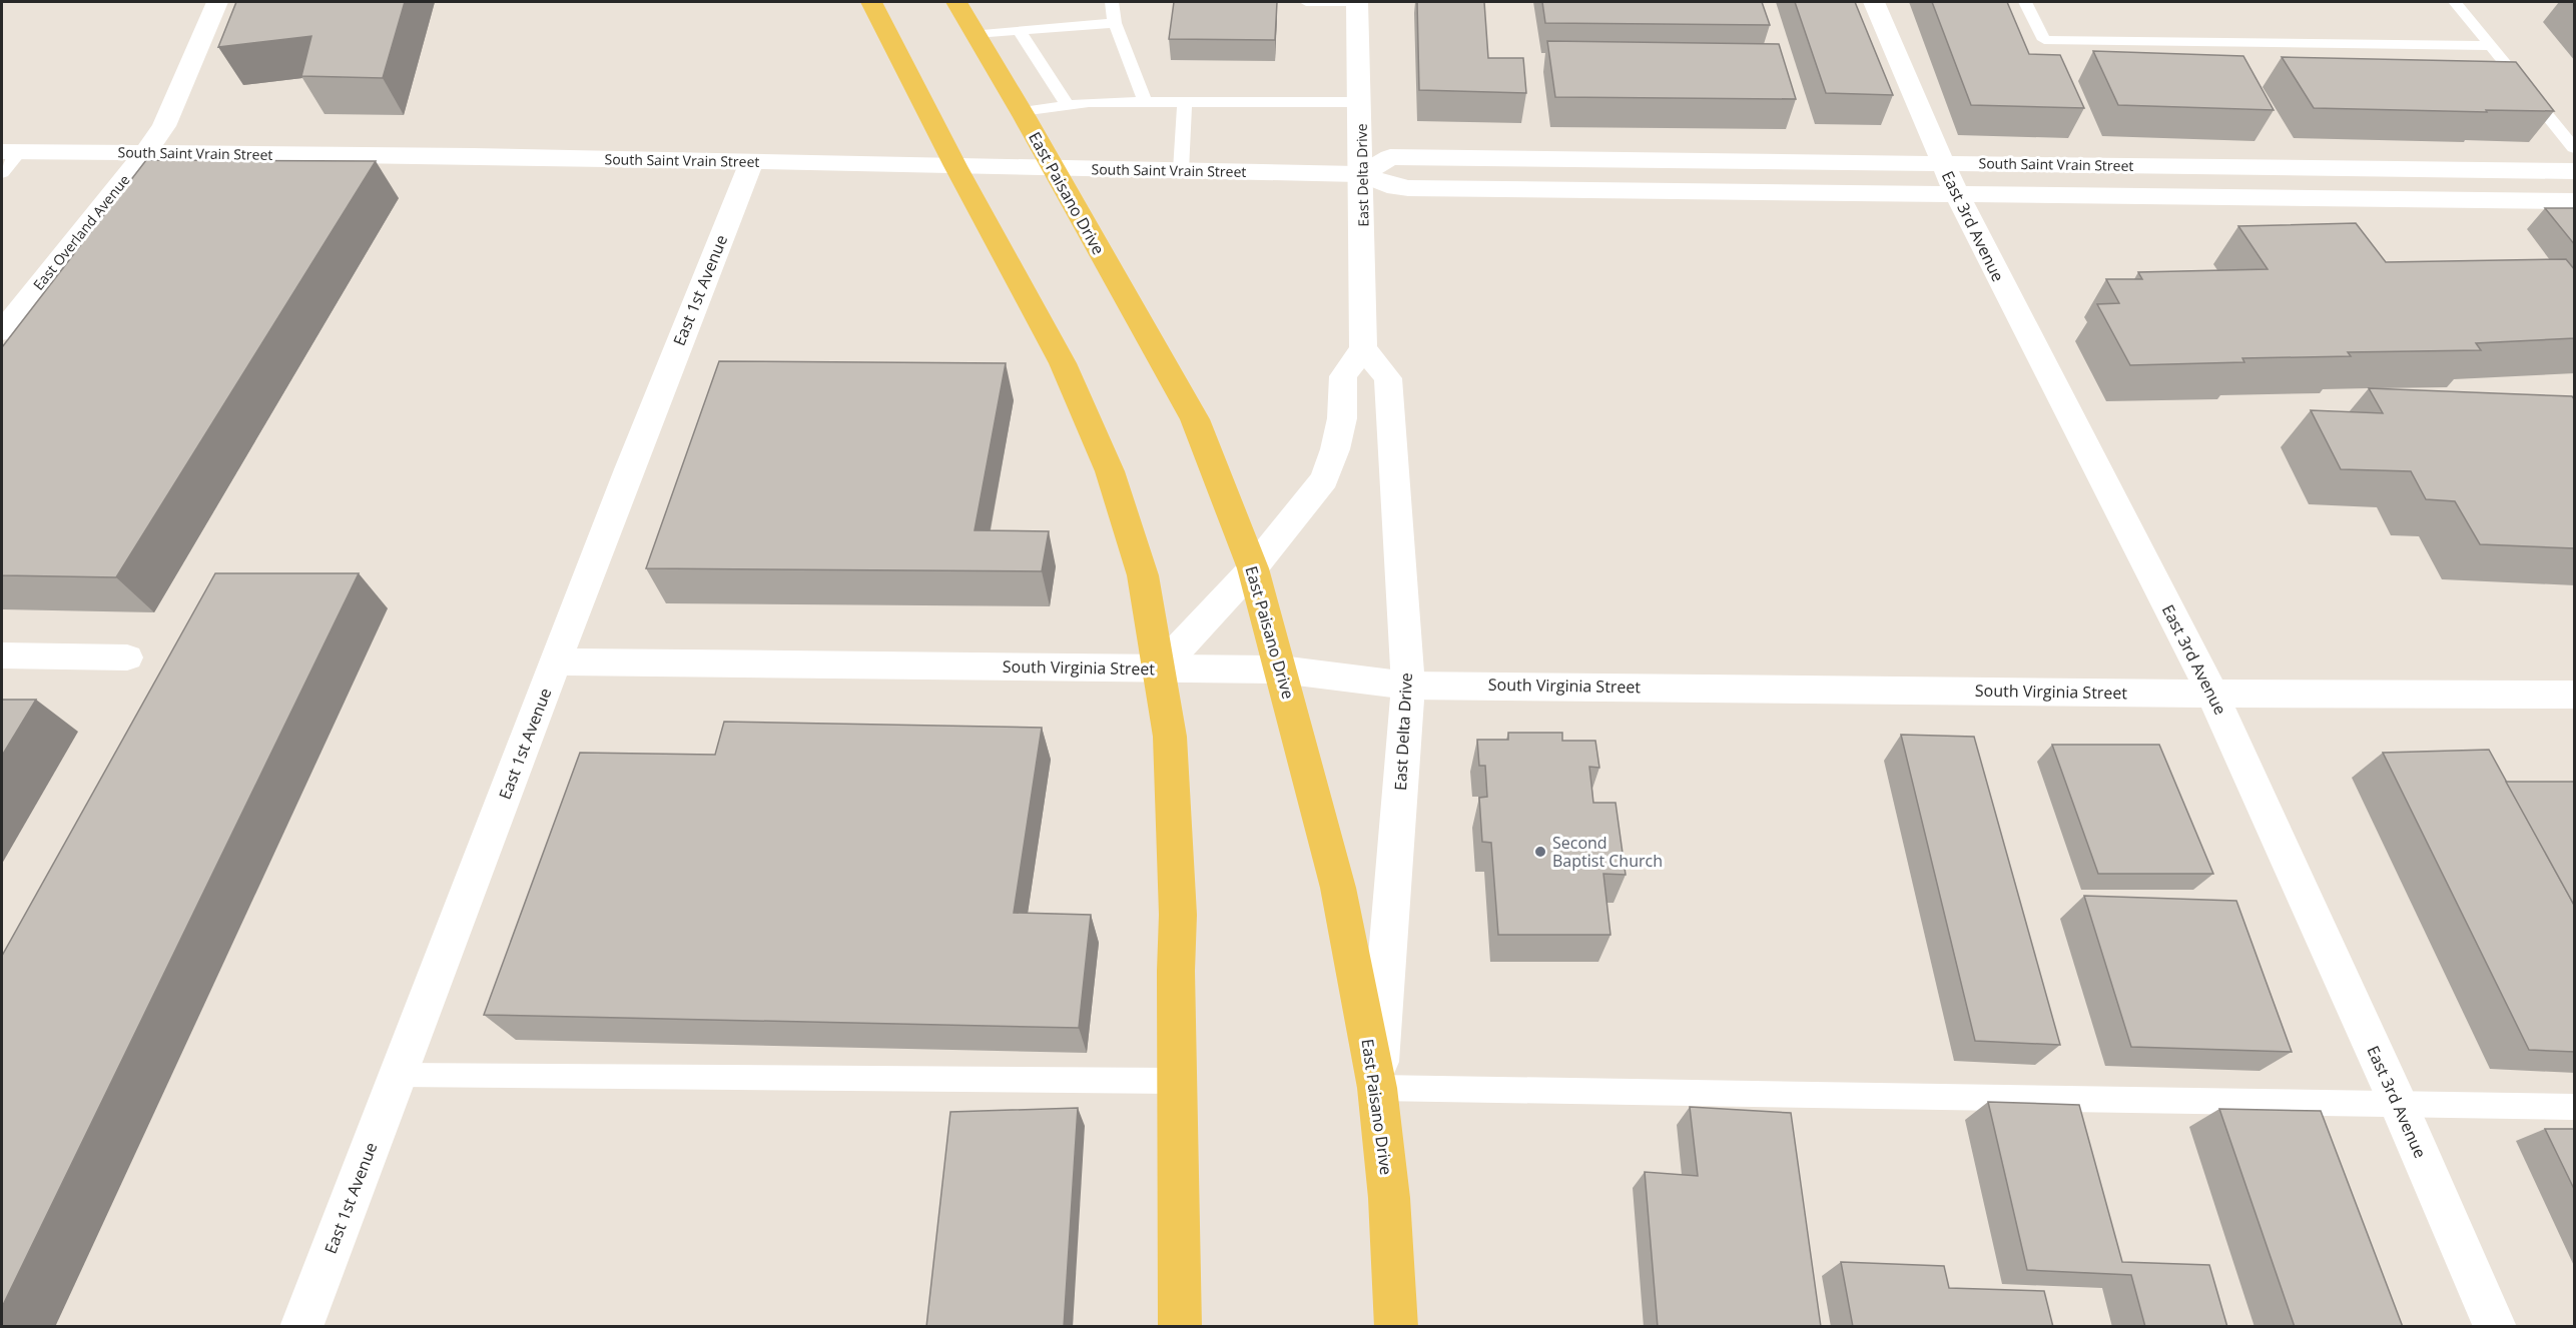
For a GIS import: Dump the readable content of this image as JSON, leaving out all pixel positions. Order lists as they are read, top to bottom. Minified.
{"streets":{"main road":["East Paisano Drive"],"street":["South Saint Vrain Street","East Delta Drive","East 3rd Avenue","East Overland Avenue","East 1st Avenue","South Virginia Street"]},"crossings":[["South Saint Vrain Street","East Delta Drive"],["South Saint Vrain Street","East Paisano Drive"],["South Saint Vrain Street","East 3rd Avenue"],["South Saint Vrain Street","East Overland Avenue"],["South Saint Vrain Street","East 1st Avenue"],["East Delta Drive","East Paisano Drive"],["East Delta Drive","South Virginia Street"],["East Paisano Drive","South Virginia Street"],["East 3rd Avenue","South Virginia Street"],["East 1st Avenue","South Virginia Street"]],"places":["Second Baptist Church"]}
